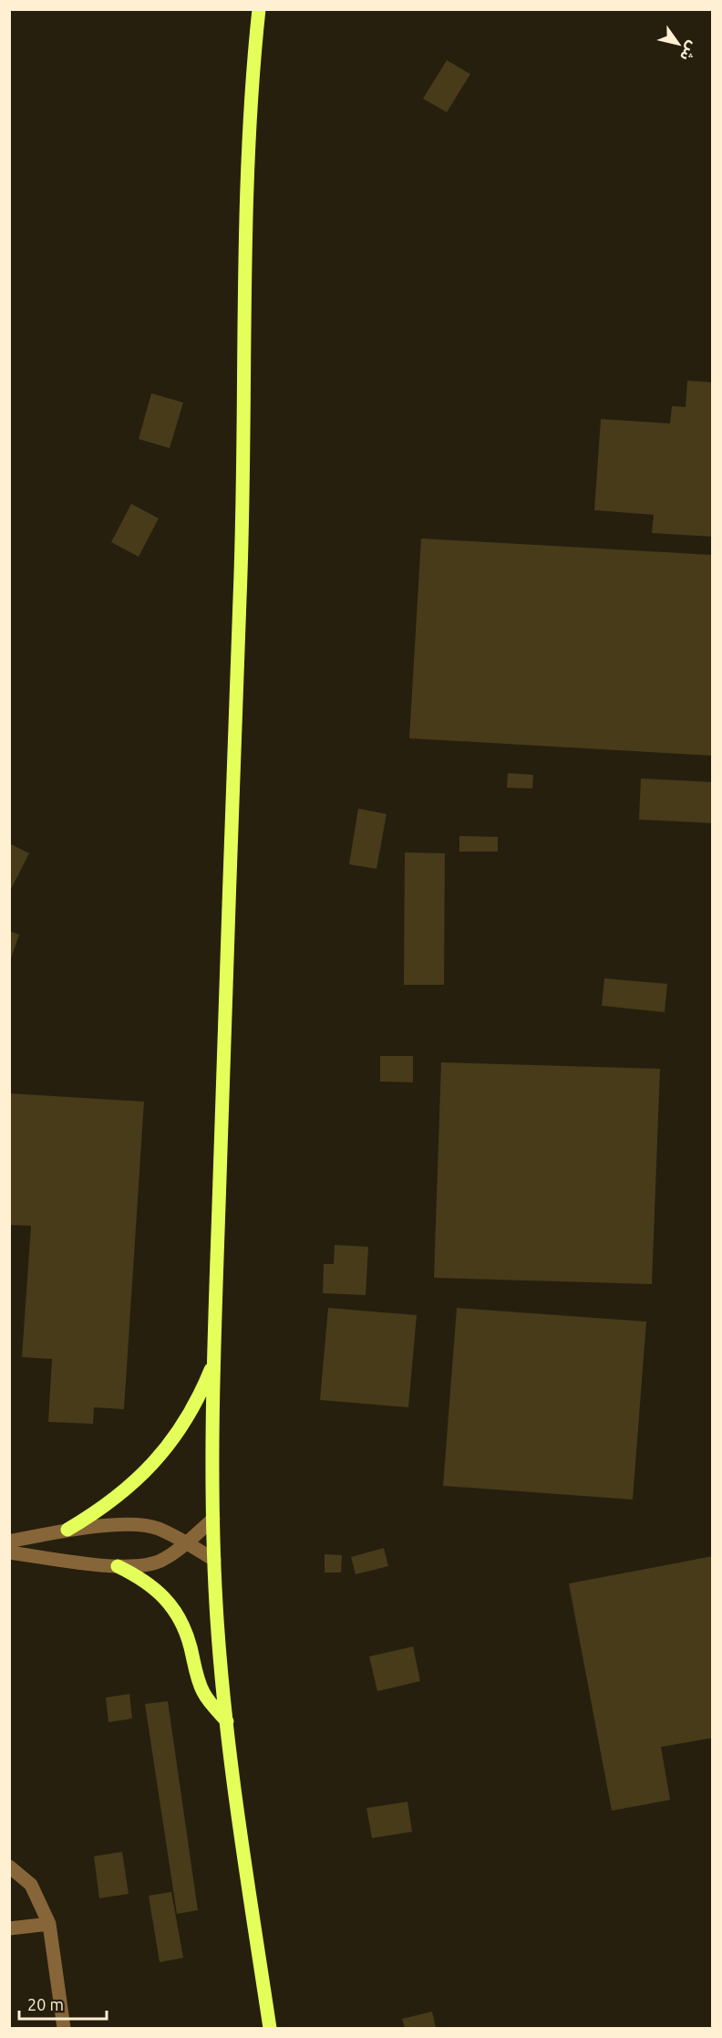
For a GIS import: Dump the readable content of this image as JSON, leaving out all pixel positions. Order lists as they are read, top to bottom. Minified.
{"scale_bar":"20 m","north":"bottom right"}
